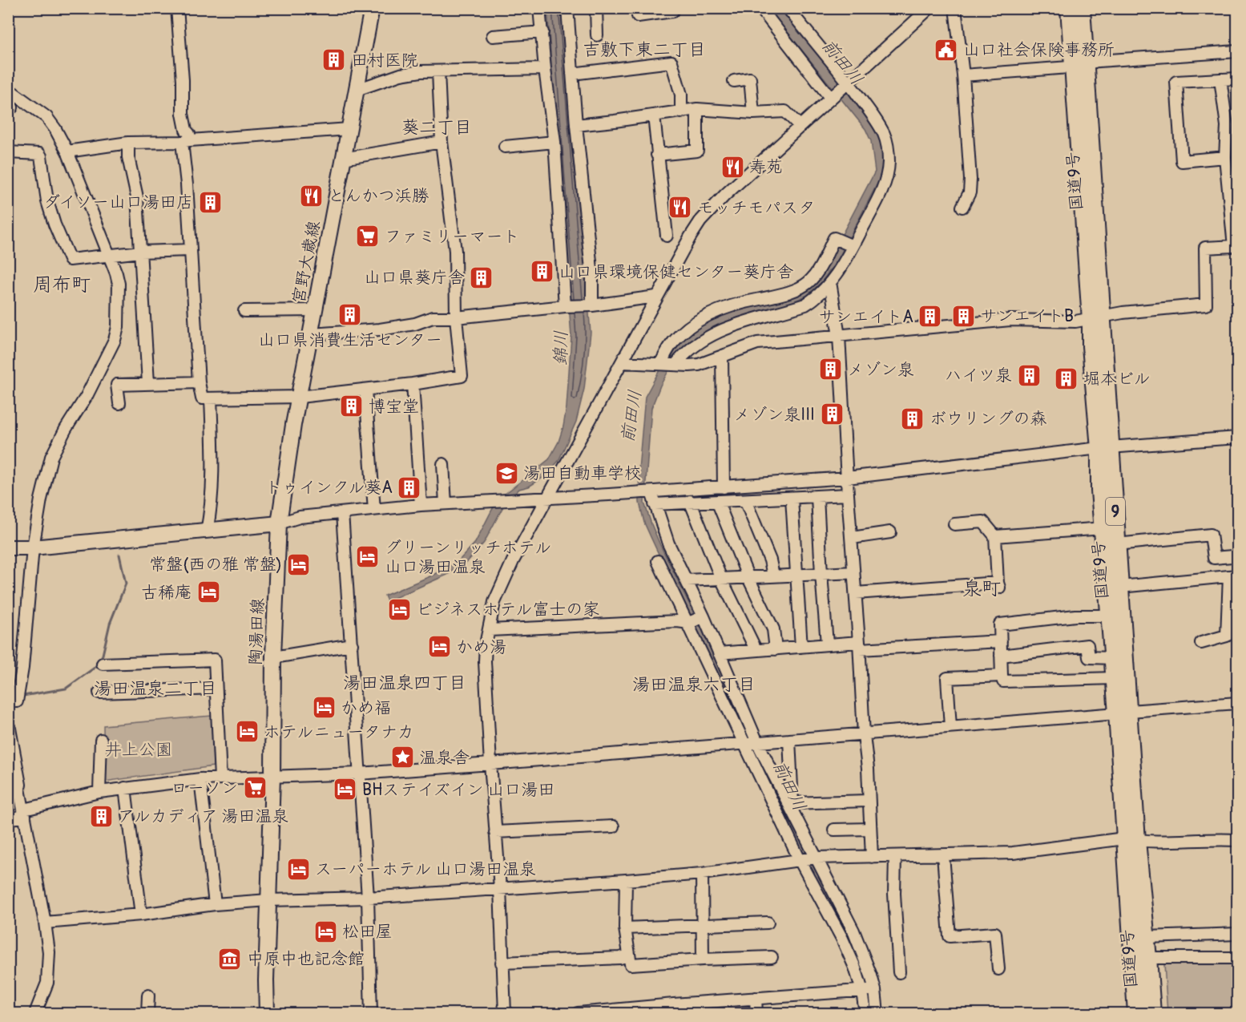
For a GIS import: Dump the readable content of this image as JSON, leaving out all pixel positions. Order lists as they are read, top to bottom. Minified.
{"streets":{"highway":["国道9号","9"],"main road":["宮野大歳線","陶湯田線"]},"crossings":[["宮野大歳線","陶湯田線"]],"districts":["吉敷下東二丁目","葵二丁目","周布町","泉町","湯田温泉四丁目","湯田温泉六丁目","湯田温泉二丁目"],"water":["前田川","錦川"],"parks":["井上公園"],"places":{"public building":["山口社会保険事務所"],"building":["田村医院","ダイソー山口湯田店","山口県環境保健センター葵庁舎","山口県葵庁舎","山口県消費生活センター","サンエイトB","サンエイトA","メゾン泉","ハイツ泉","堀本ビル","博宝堂","メゾン泉III","ボウリングの森","トゥインクル葵A","アルカディア 湯田温泉"],"restaurant":["寿苑","とんかつ浜勝","モッチモパスタ"],"supermarket":["ファミリーマート","ローソン"],"school or university":["湯田自動車学校"],"hotel":["グリーンリッチホテル 山口湯田温泉","常盤(西の雅 常盤)","古稀庵","ビジネスホテル富士の家","かめ湯","かめ福","ホテルニュータナカ","BHステイズイン 山口湯田","スーパーホテル 山口湯田温泉","松田屋"],"place":["温泉舎"],"museum":["中原中也記念館"]}}
